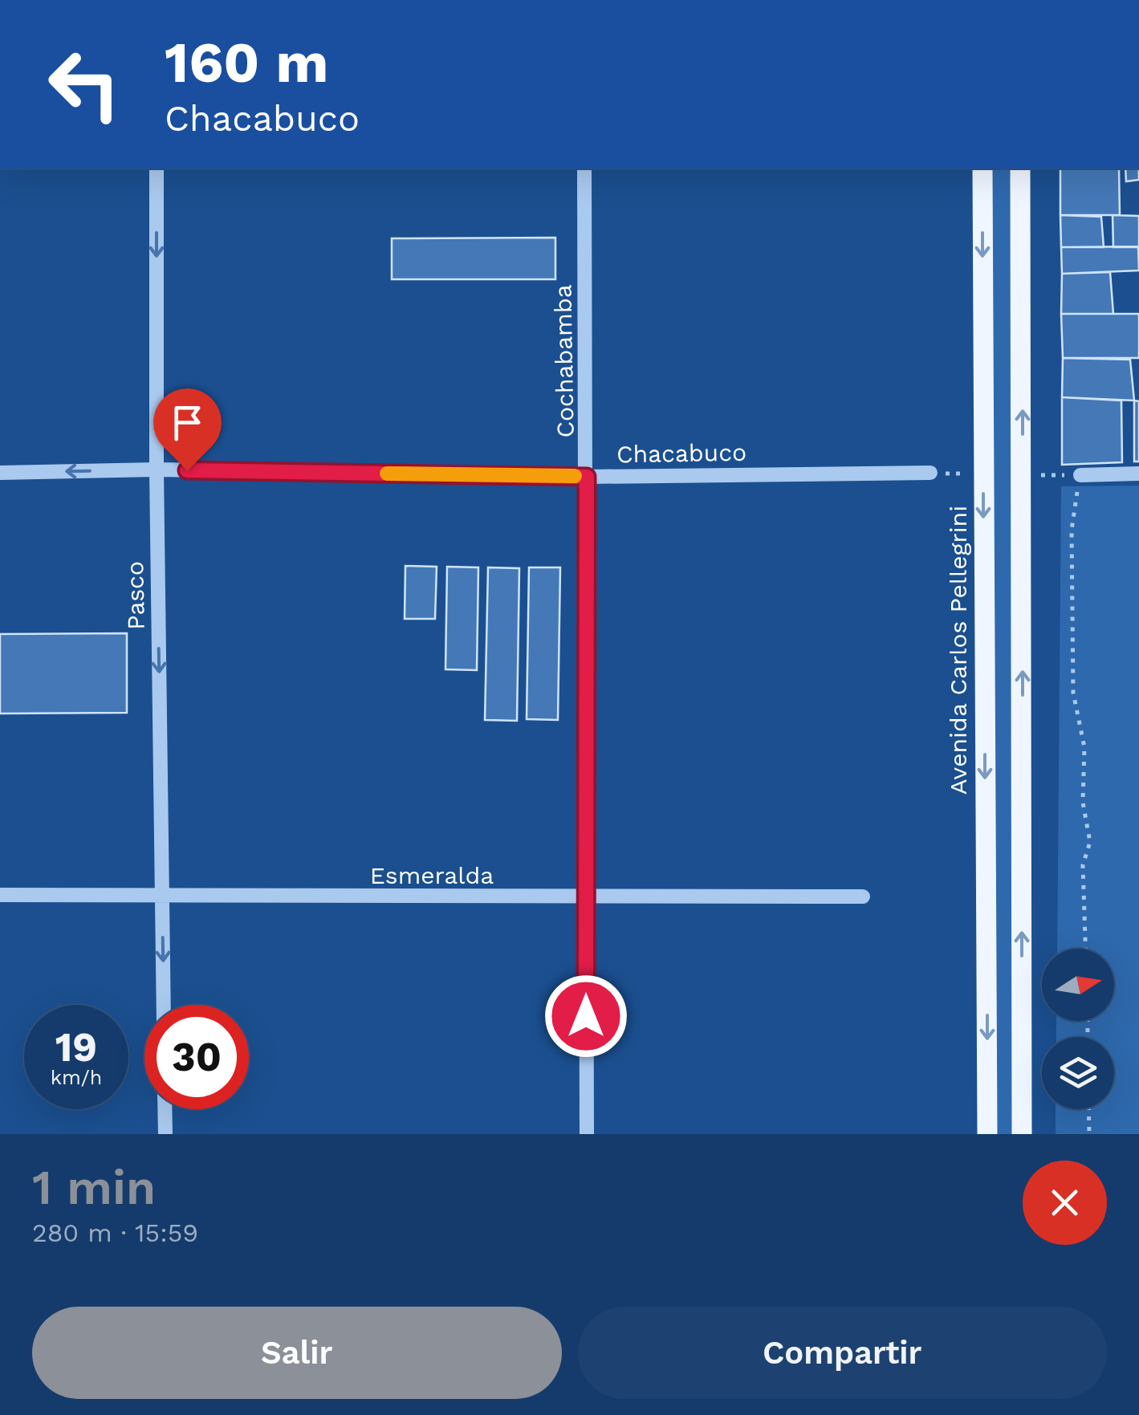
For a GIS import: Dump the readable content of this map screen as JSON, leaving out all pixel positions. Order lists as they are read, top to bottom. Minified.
{"streets":{"main road":["Avenida Carlos Pellegrini"],"street":["Cochabamba","Chacabuco","Pasco","Esmeralda"]},"crossings":[["Cochabamba","Chacabuco"],["Cochabamba","Esmeralda"],["Chacabuco","Pasco"],["Pasco","Esmeralda"]],"one_way":["Pasco"],"north":"right","page":{"turn":["160 m","Chacabuco"],"speed":"19 km/h","limit":"30","heading":["1 min","280 m · 15:59"],"buttons":["Salir","Compartir"]}}
